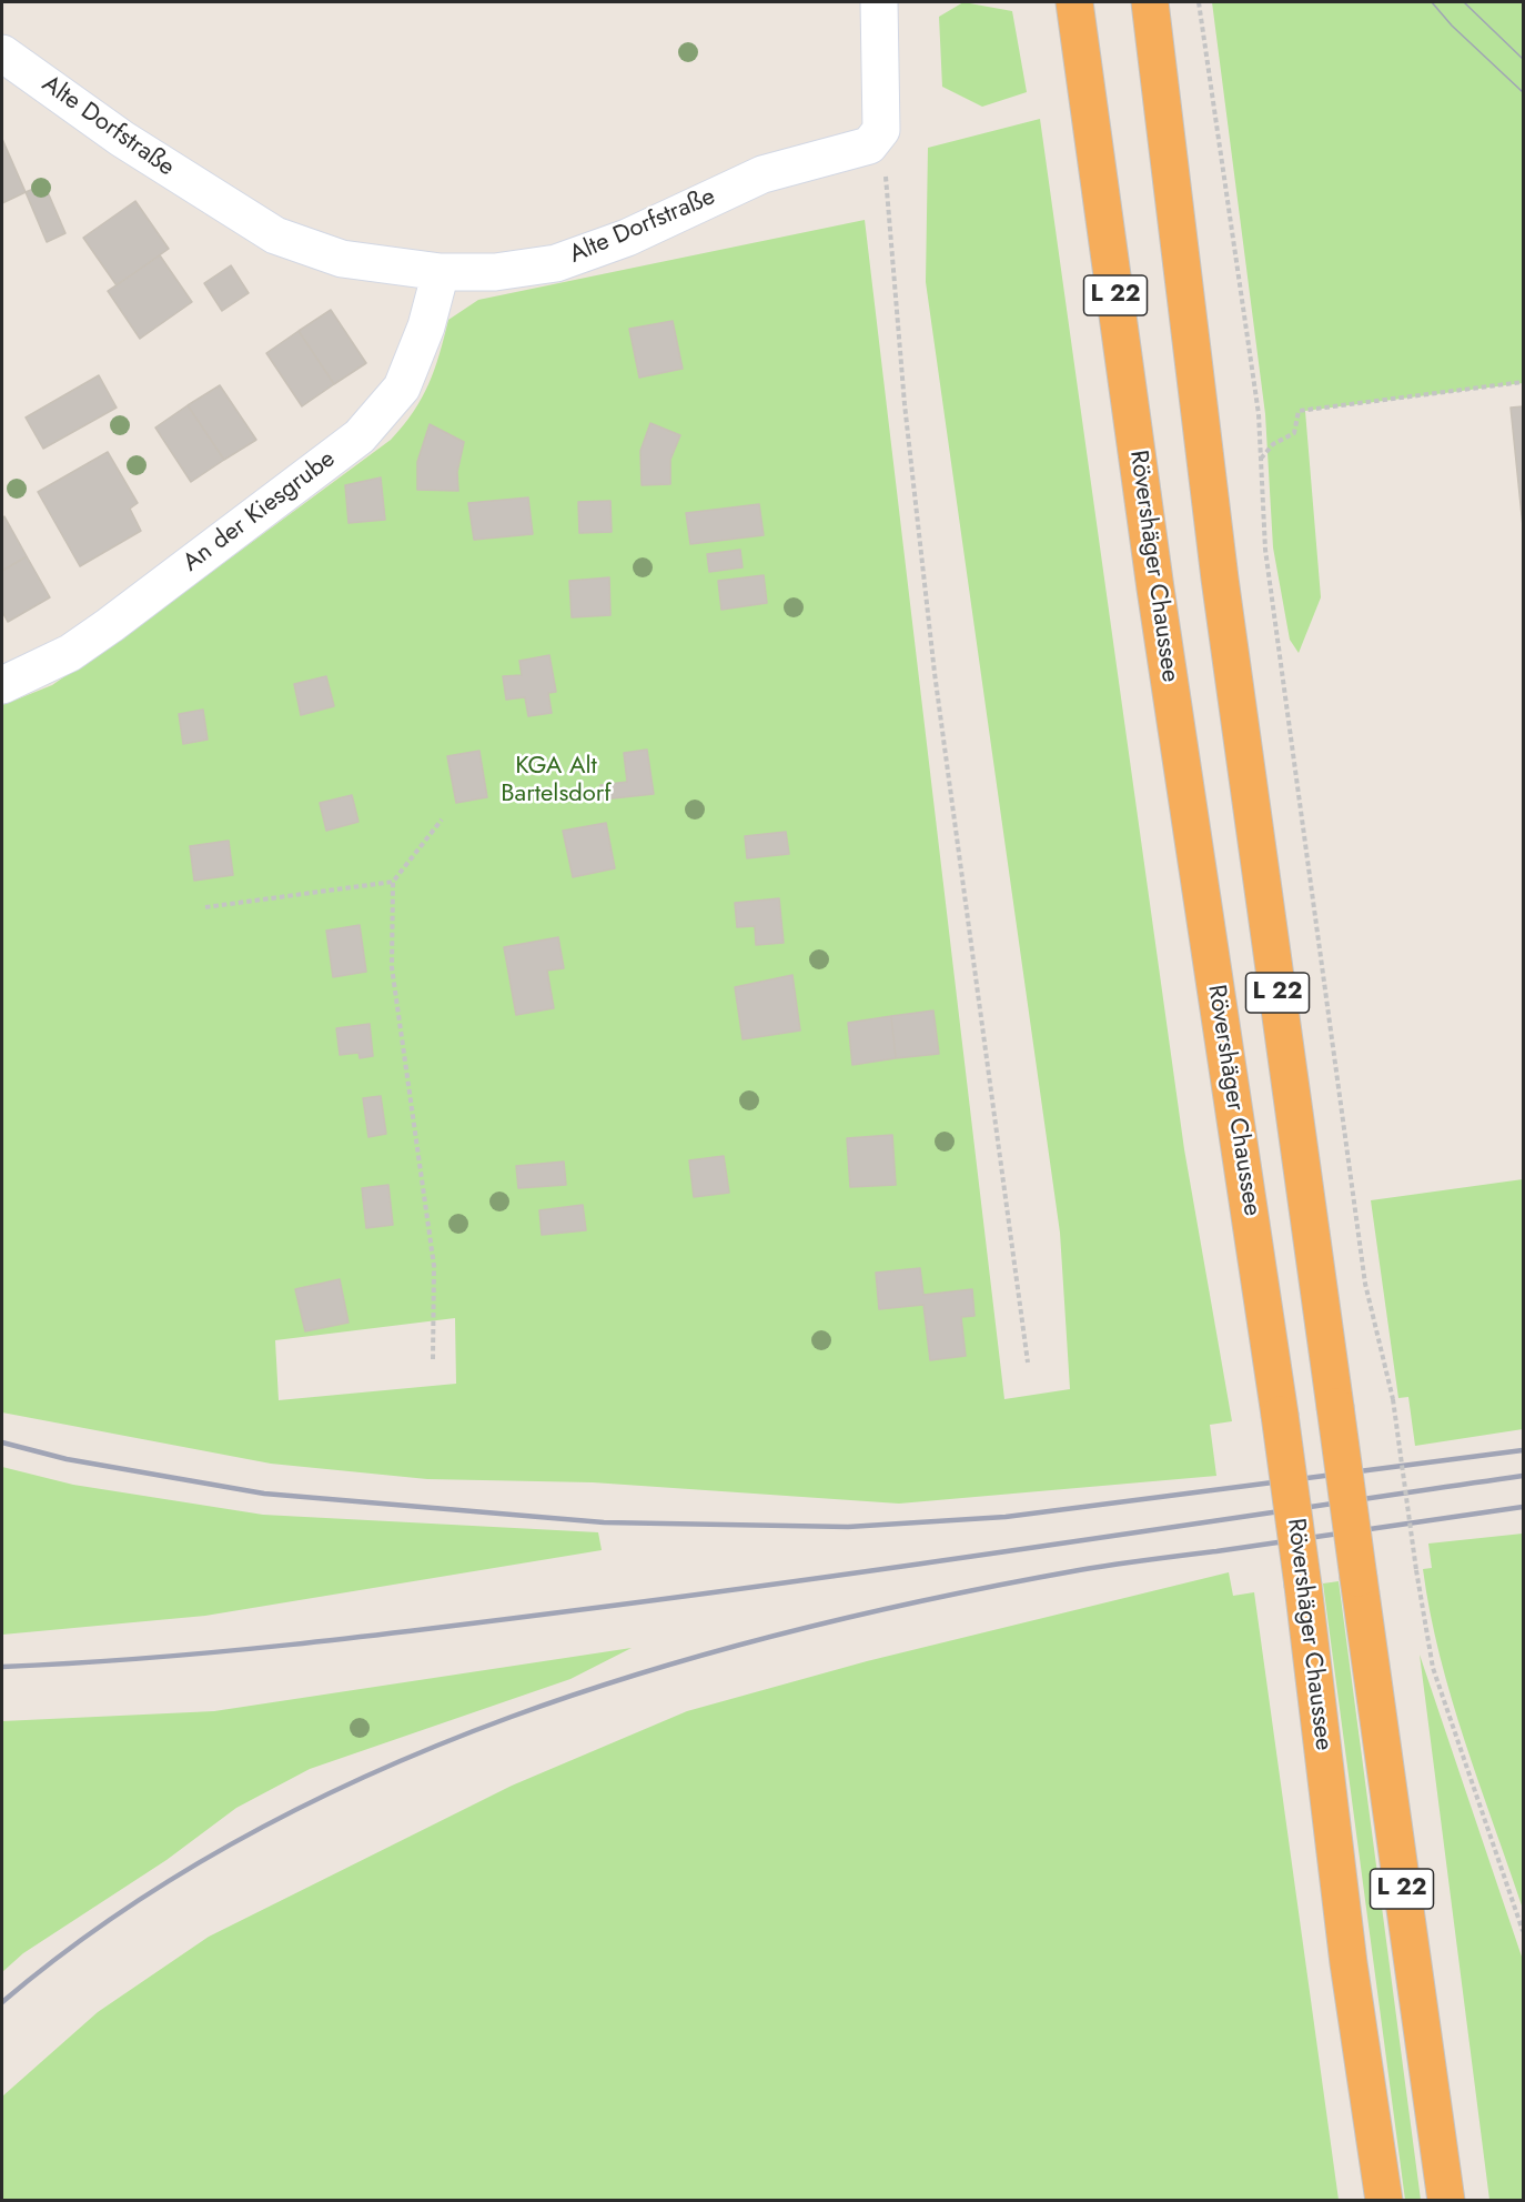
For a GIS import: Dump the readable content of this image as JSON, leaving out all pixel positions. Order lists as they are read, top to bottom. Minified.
{"streets":{"highway":["L 22","Rövershäger Chaussee"],"street":["Alte Dorfstraße","An der Kiesgrube"]},"crossings":[["Alte Dorfstraße","An der Kiesgrube"]],"parks":["KGA Alt Bartelsdorf"]}
